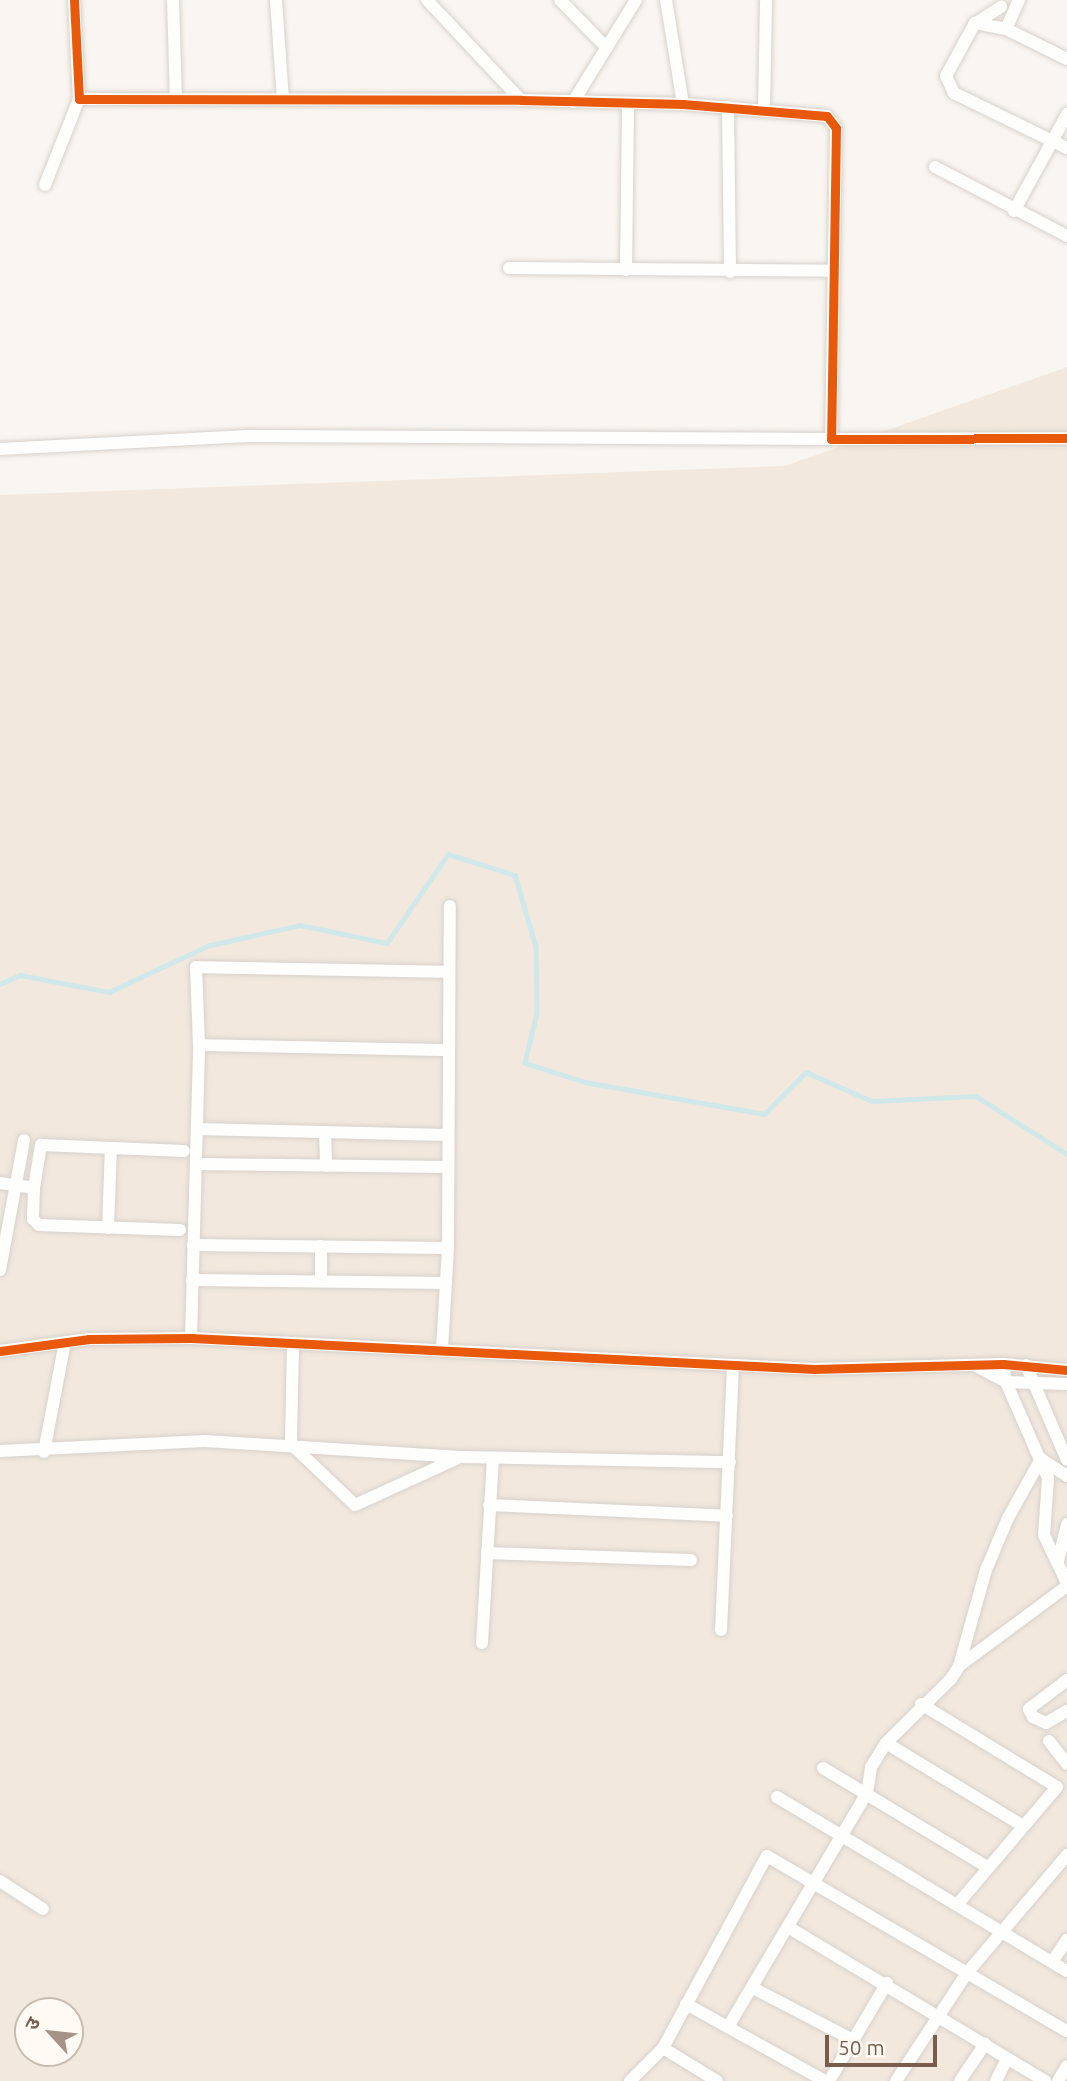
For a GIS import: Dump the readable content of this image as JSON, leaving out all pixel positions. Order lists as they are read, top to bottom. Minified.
{"scale_bar":"50 m","north":"top left"}
